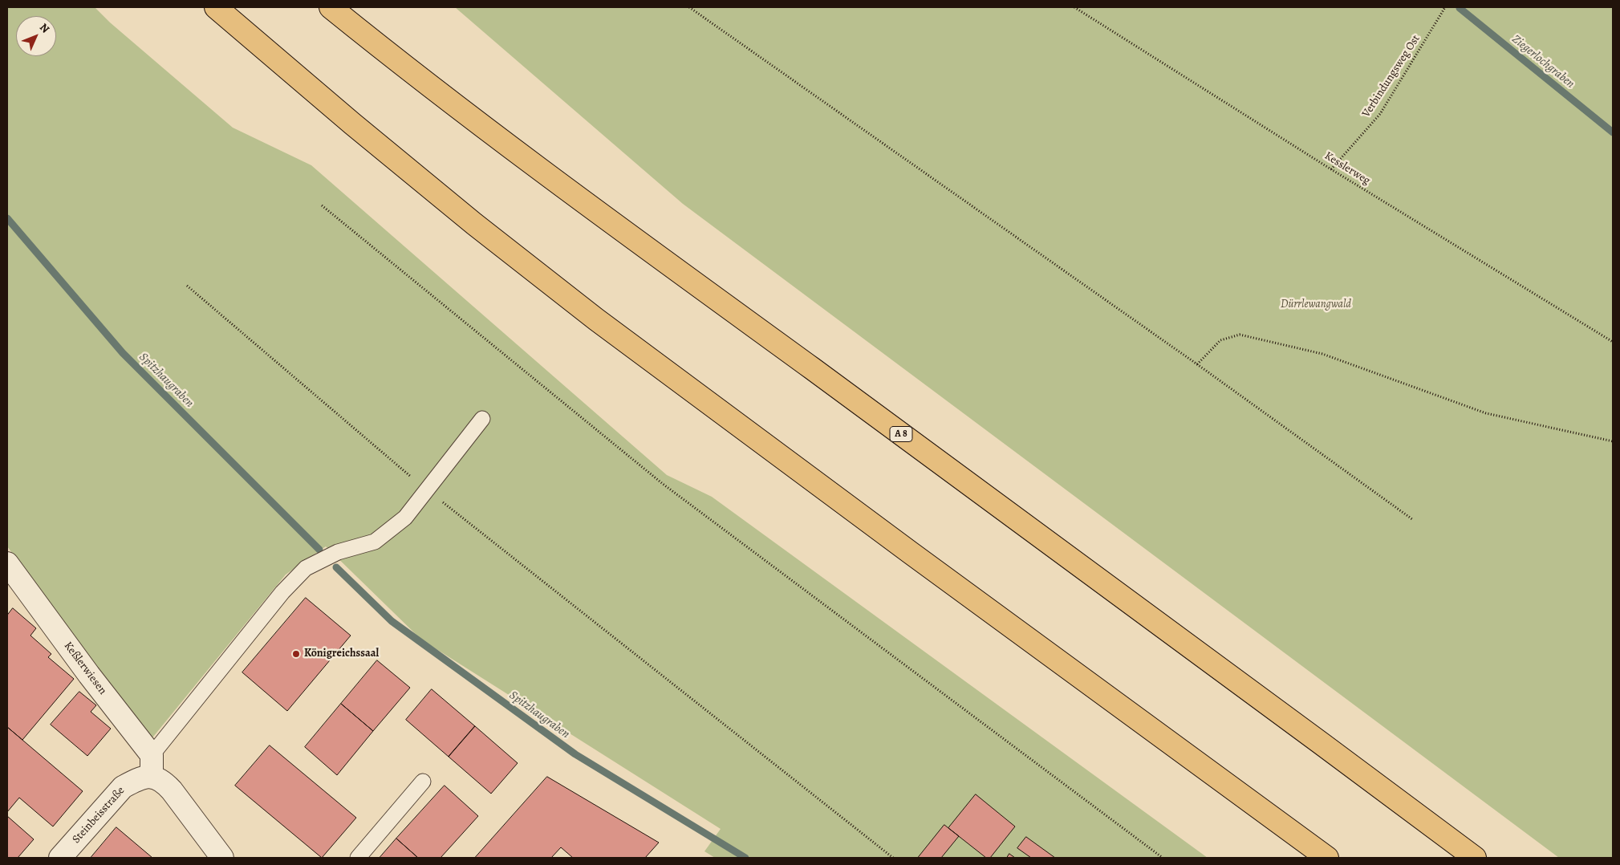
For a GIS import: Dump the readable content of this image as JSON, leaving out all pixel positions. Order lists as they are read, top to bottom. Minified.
{"streets":{"highway":["A 8"],"street":["Keßlerwiesen","Steinbeisstraße"],"path":["Verbindungsweg Ost","Kesslerweg"]},"crossings":[["Verbindungsweg Ost","Kesslerweg"],["Keßlerwiesen","Steinbeisstraße"]],"water":["Ziegerlochgraben","Spitzhaugraben"],"parks":["Dürrlewangwald"],"places":["Königreichssaal"],"north":"top right"}
